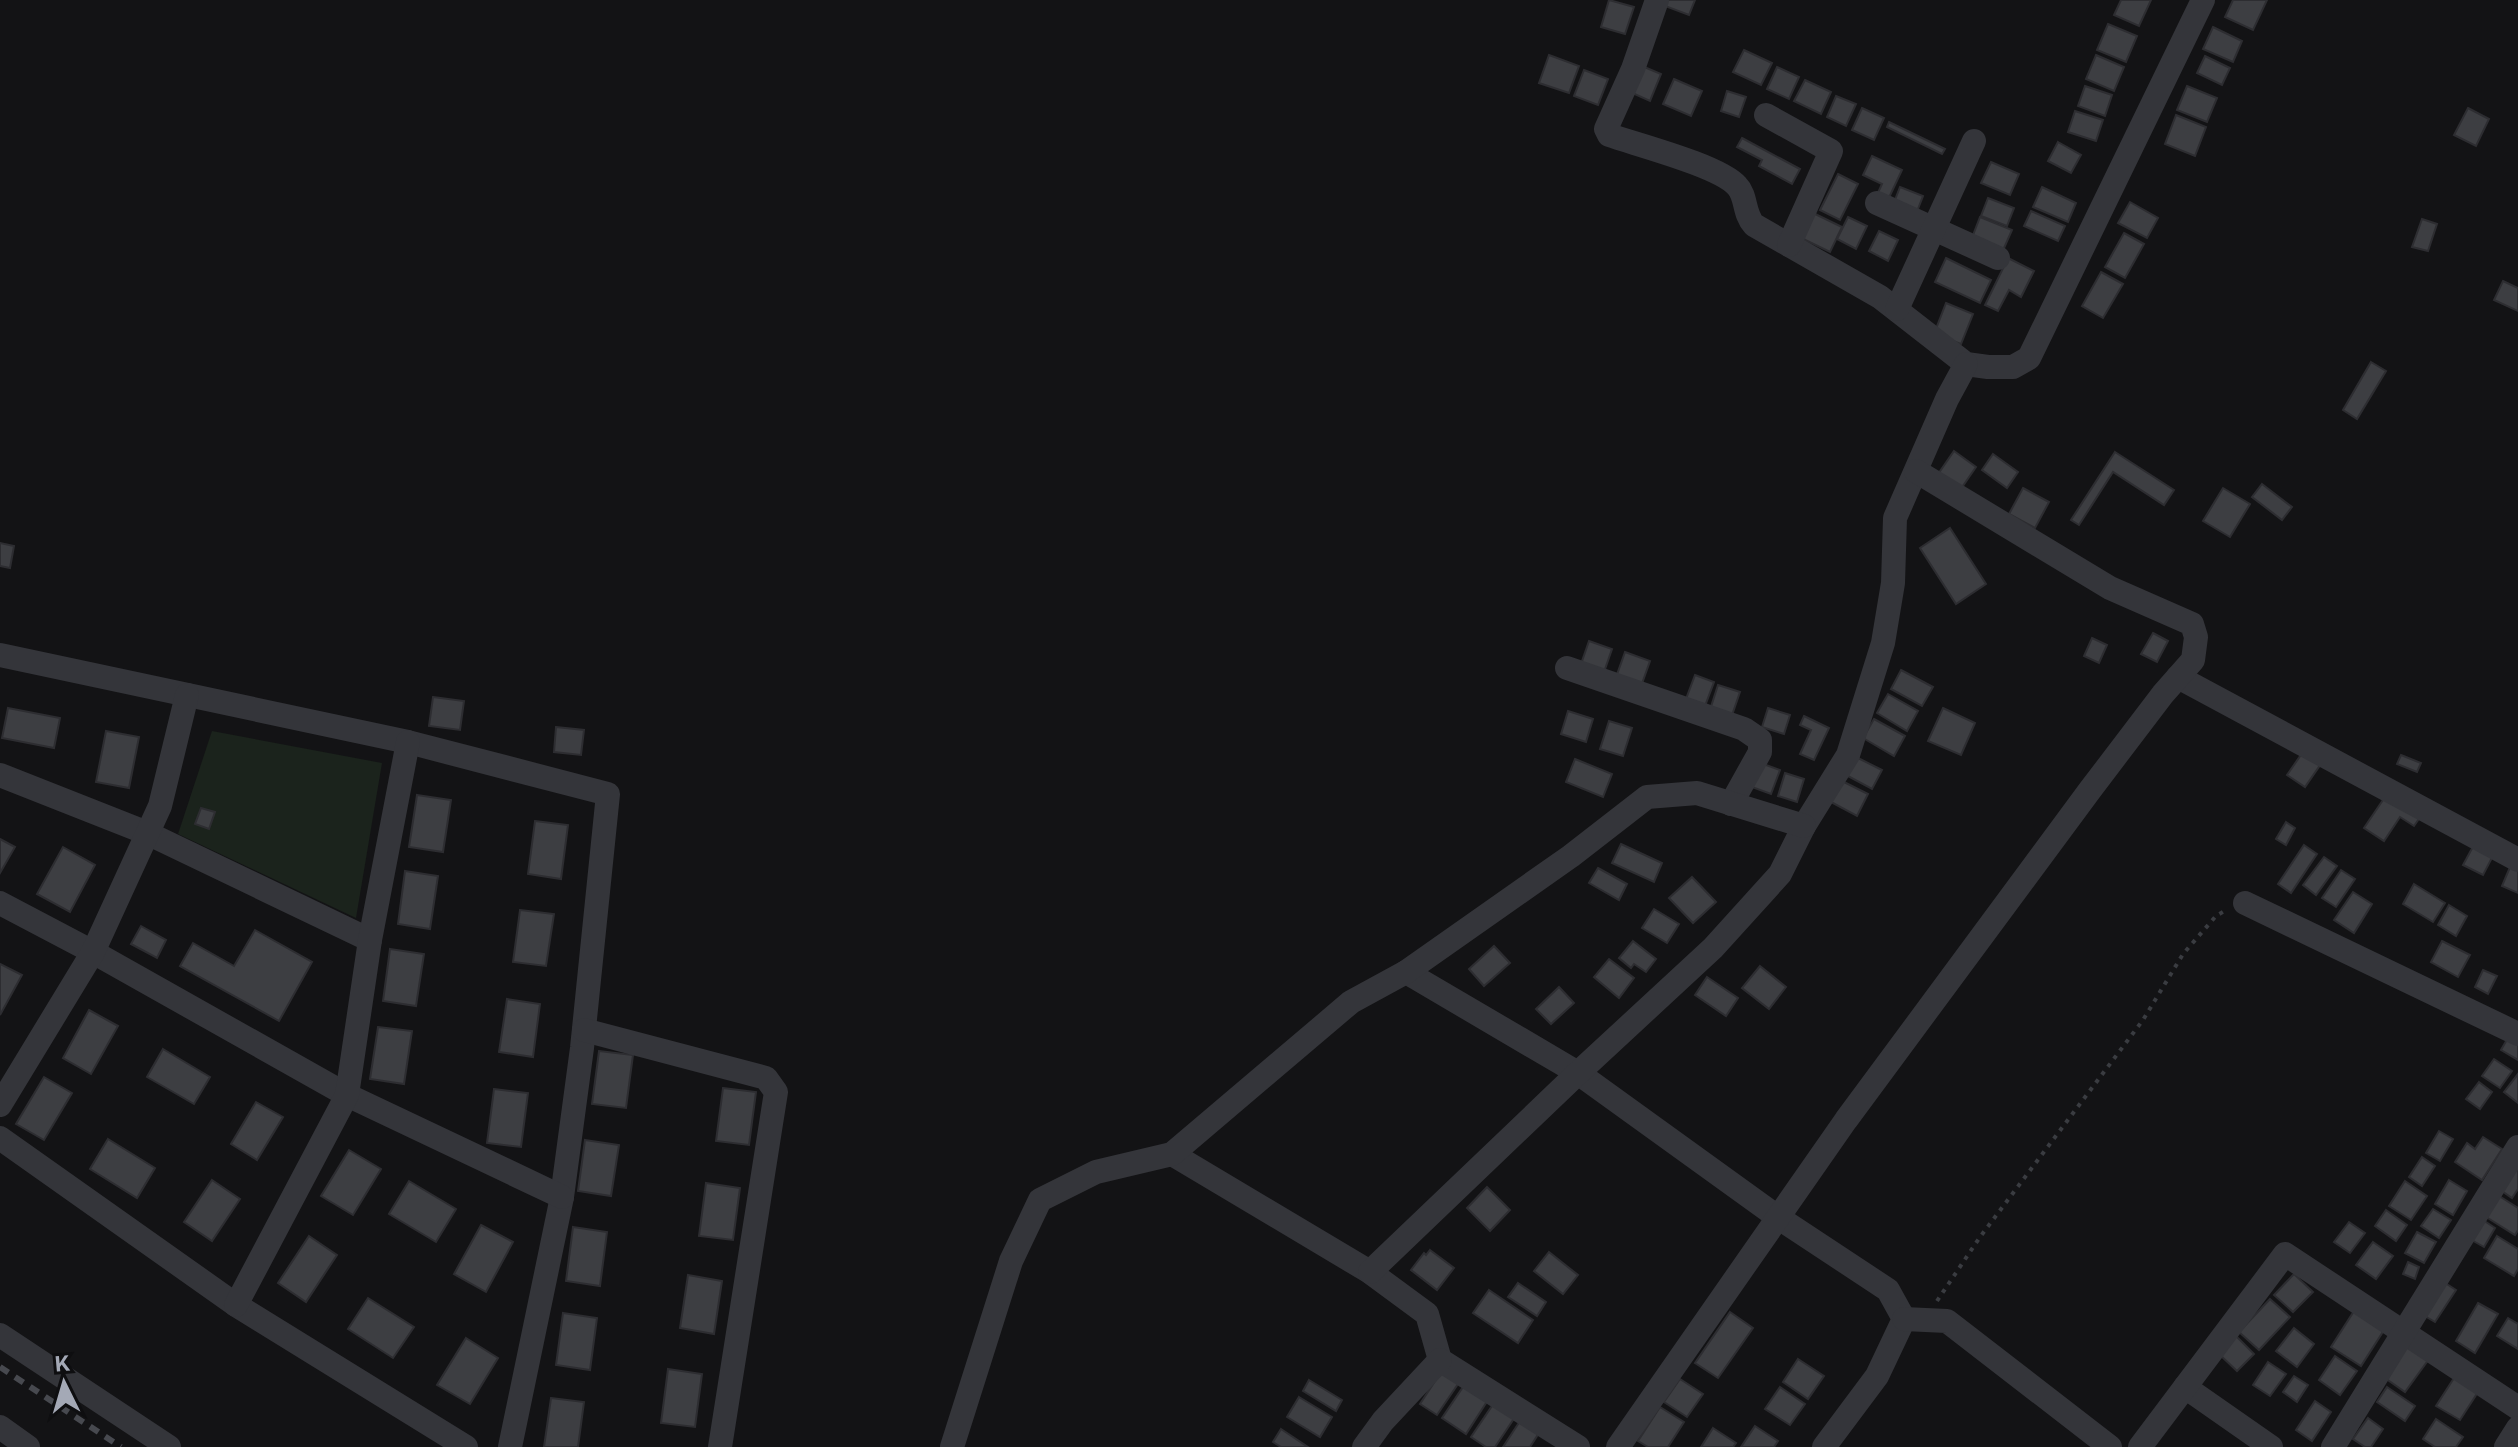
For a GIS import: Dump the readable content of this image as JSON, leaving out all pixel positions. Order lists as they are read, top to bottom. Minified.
{"north":"top"}
